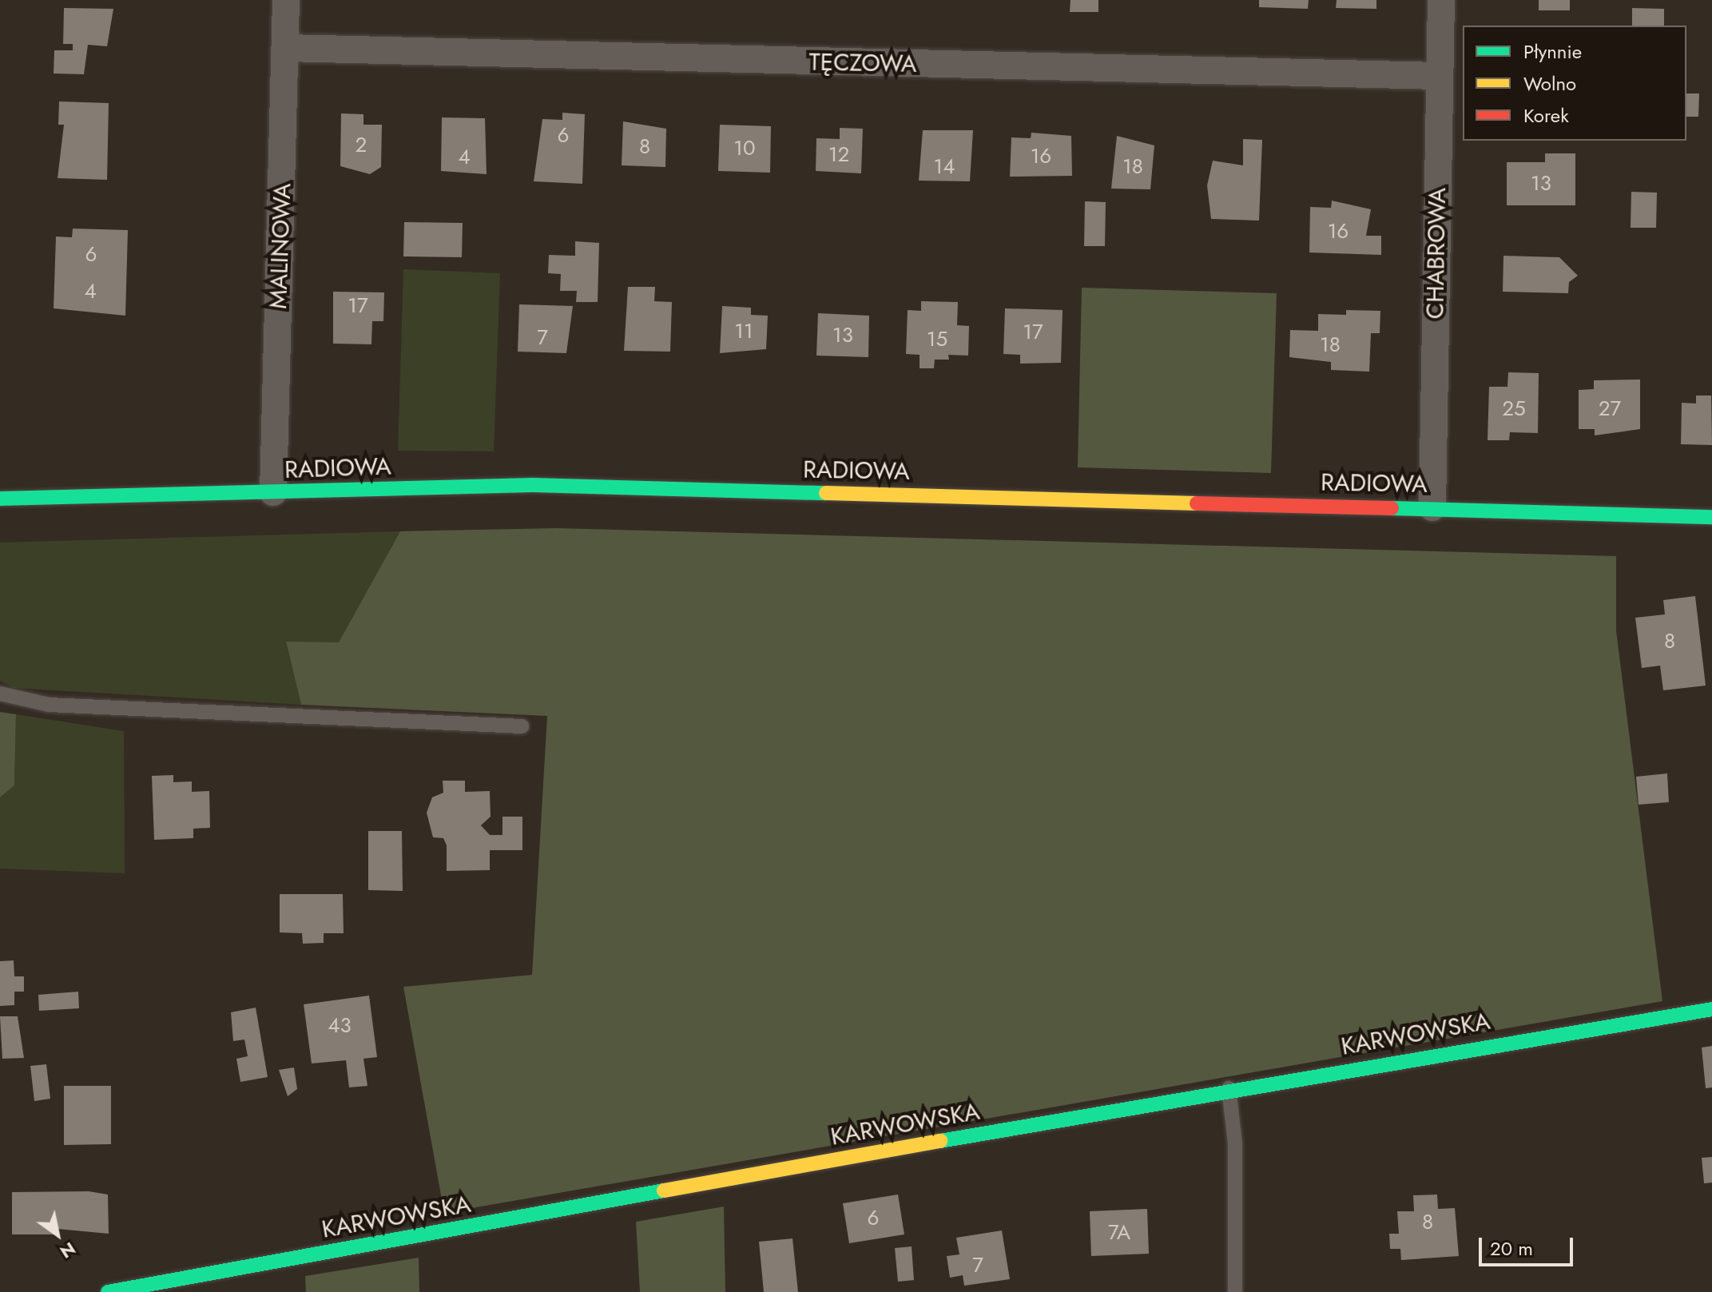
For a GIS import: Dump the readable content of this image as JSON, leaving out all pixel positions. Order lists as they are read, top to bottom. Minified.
{"streets":{"street":["TĘCZOWA","MALINOWA","CHABROWA","RADIOWA","KARWOWSKA"]},"crossings":[["TĘCZOWA","MALINOWA"],["TĘCZOWA","CHABROWA"],["MALINOWA","RADIOWA"],["CHABROWA","RADIOWA"]],"house_numbers":["6","2","8","10","12","16","4","14","18","13","16","6","4","17","11","17","13","7","15","18","25","27","8","43","6","8","7A","7"],"legend":["Płynnie","Wolno","Korek"],"scale_bar":"20 m","north":"bottom right"}
